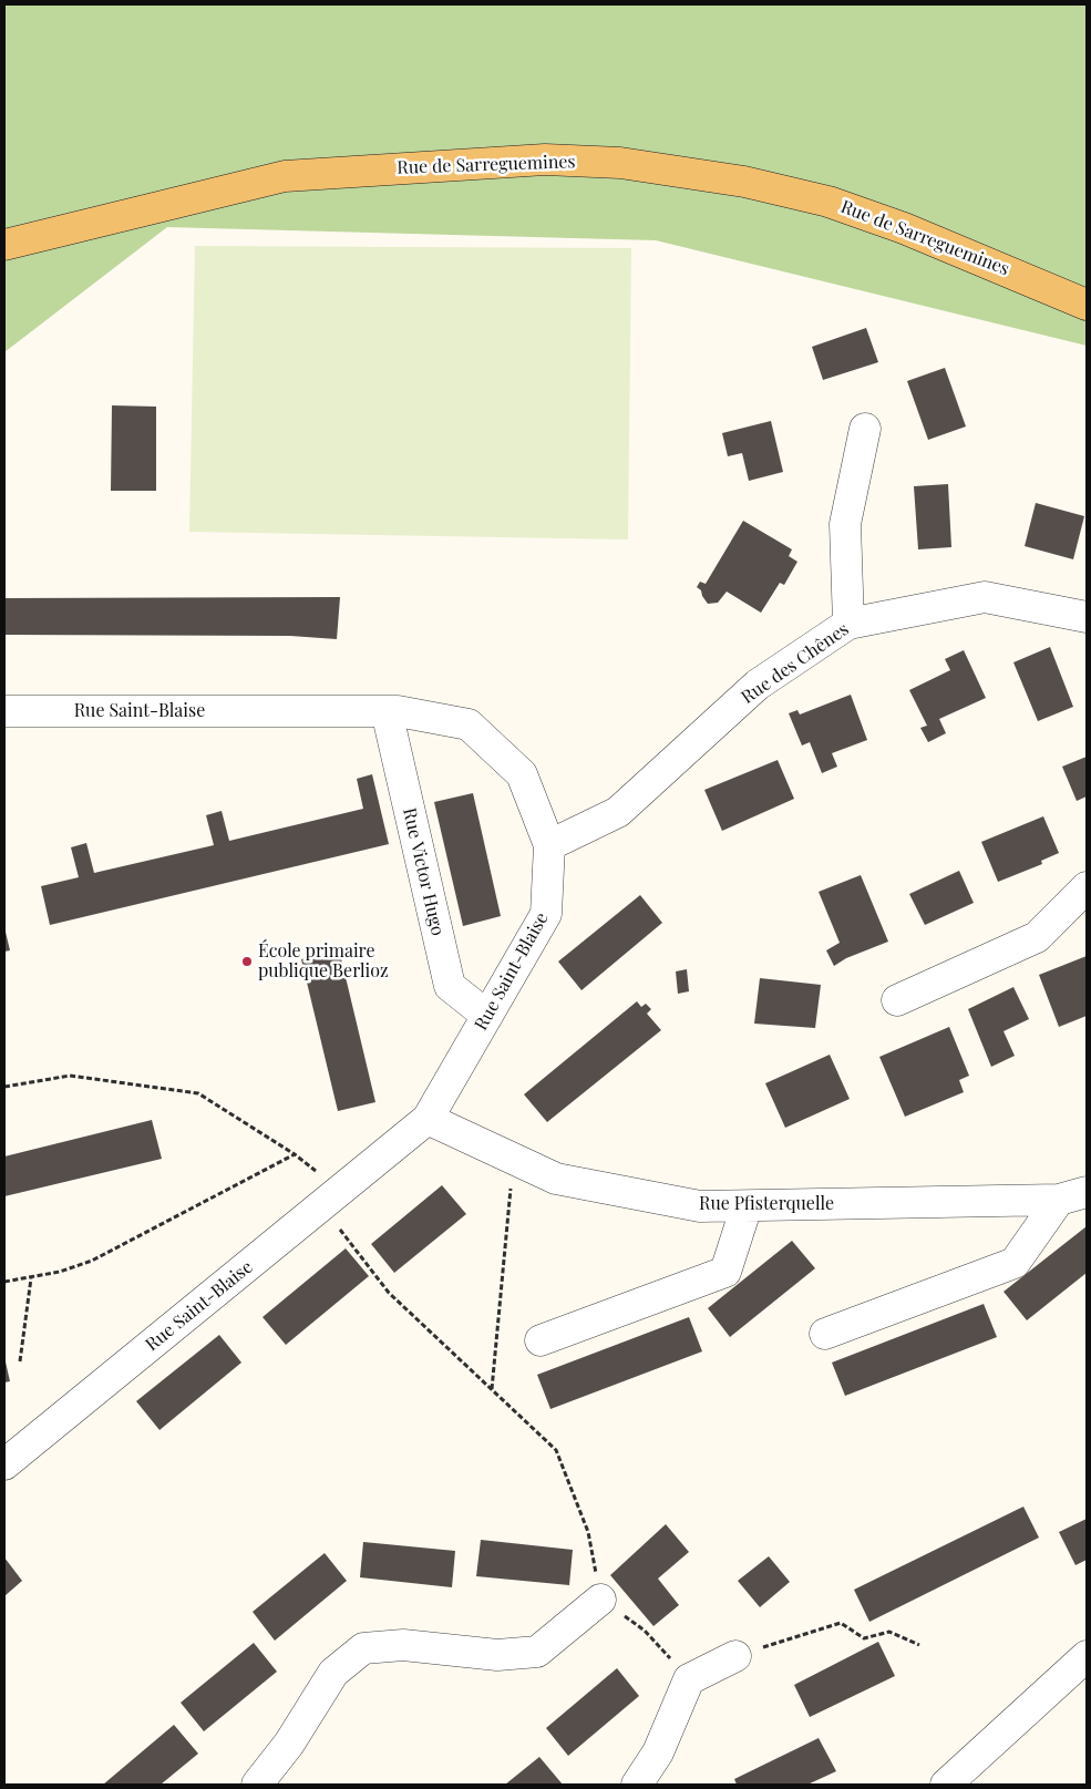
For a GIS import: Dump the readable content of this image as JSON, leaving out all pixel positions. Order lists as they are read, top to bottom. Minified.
{"streets":{"main road":["Rue de Sarreguemines"],"street":["Rue des Chênes","Rue Saint-Blaise","Rue Victor Hugo","Rue Pfisterquelle"]},"crossings":[["Rue des Chênes","Rue Saint-Blaise"],["Rue Saint-Blaise","Rue Victor Hugo"],["Rue Saint-Blaise","Rue Pfisterquelle"]],"places":["École primaire publique Berlioz"]}
